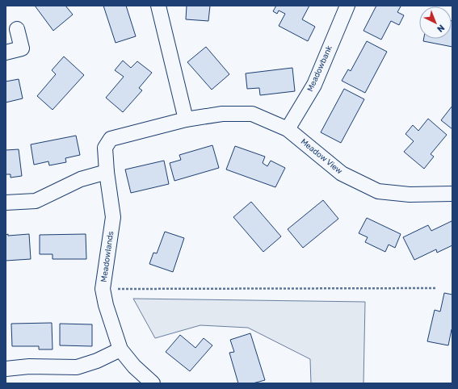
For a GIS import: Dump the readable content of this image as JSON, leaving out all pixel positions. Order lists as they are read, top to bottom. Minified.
{"streets":{"street":["Meadowbank","Meadow View","Meadowlands"]},"crossings":[["Meadowbank","Meadow View"],["Meadowbank","Meadowlands"],["Meadow View","Meadowlands"]],"north":"bottom right"}
